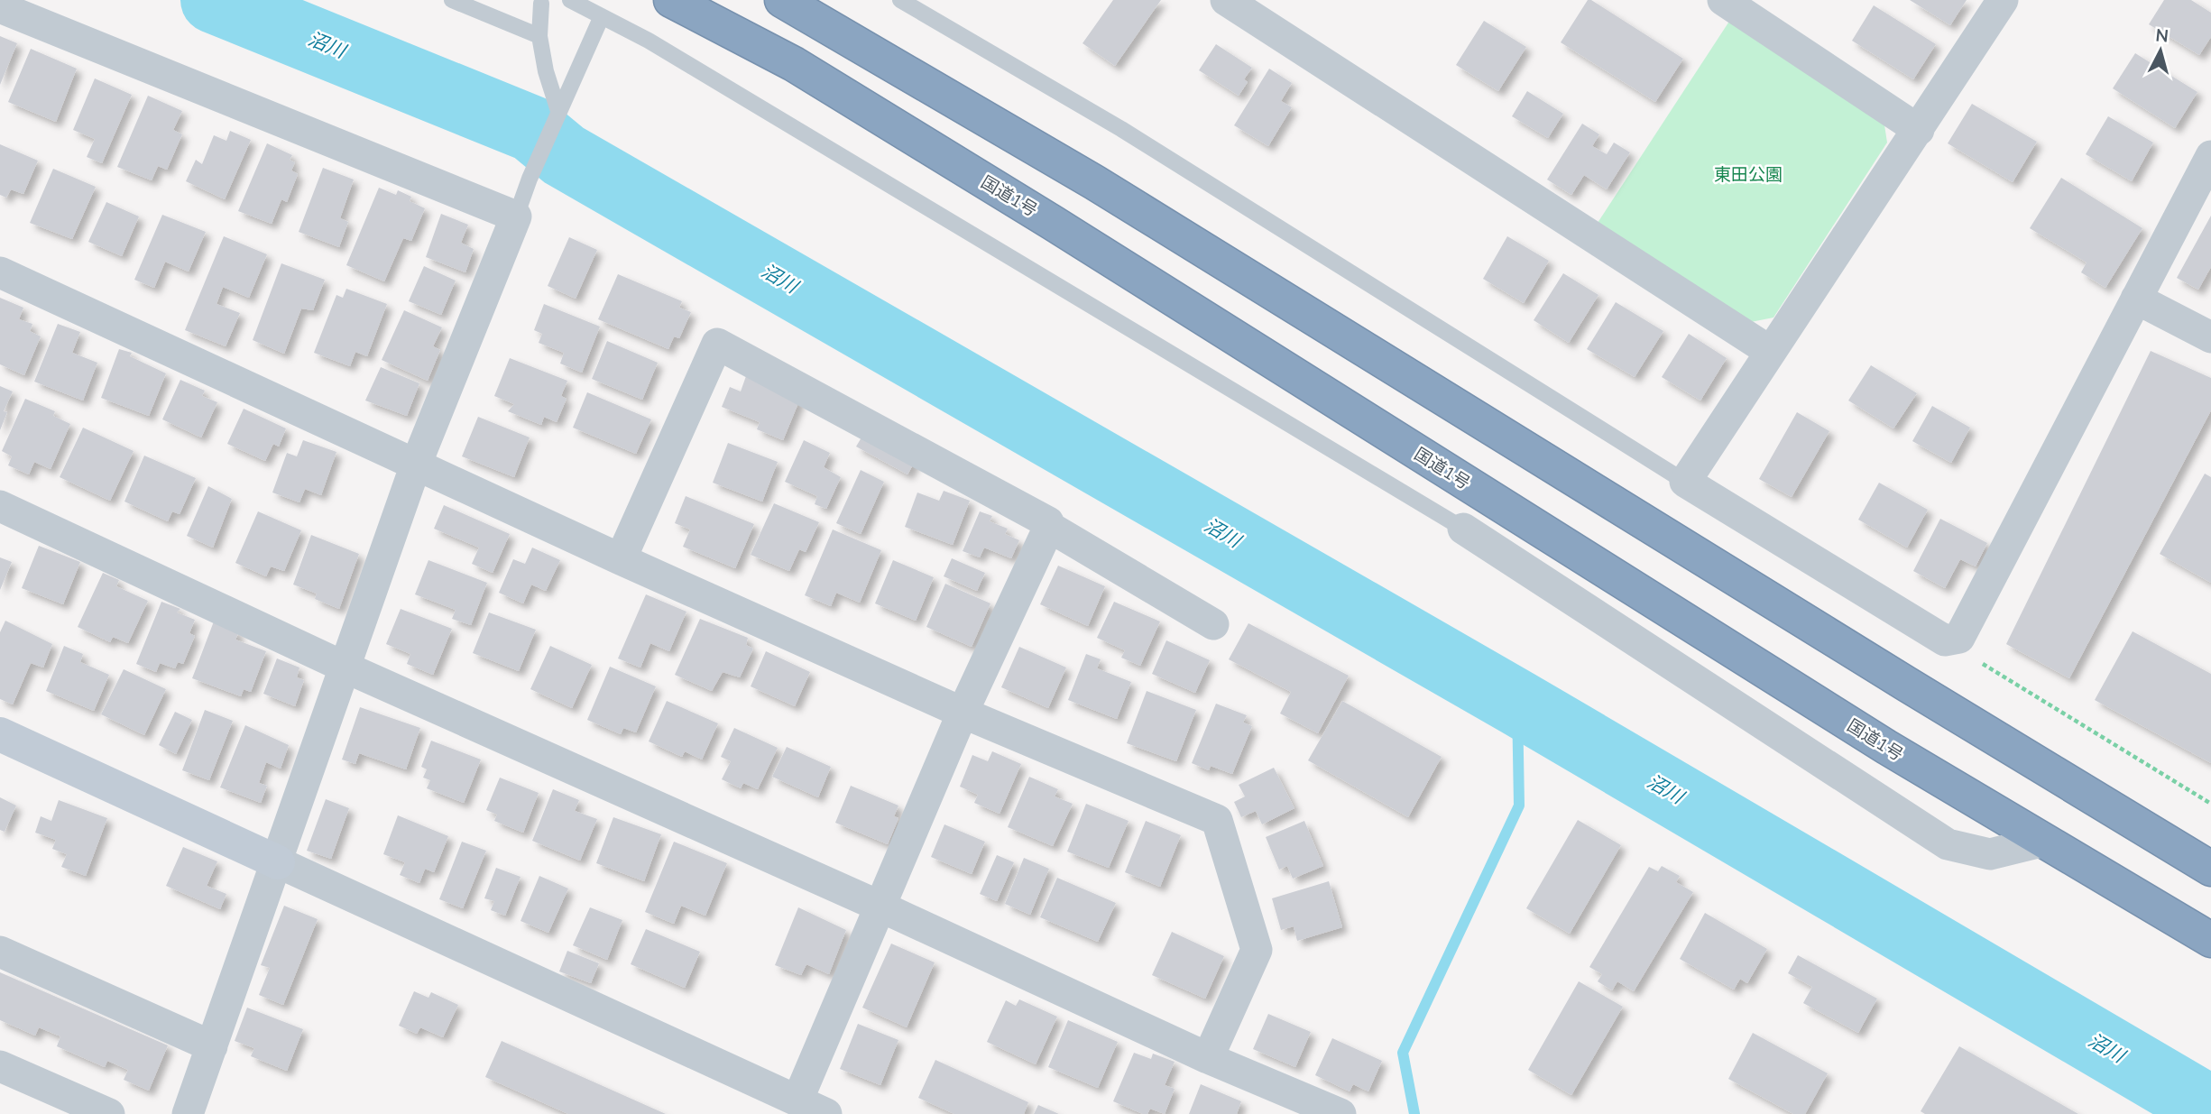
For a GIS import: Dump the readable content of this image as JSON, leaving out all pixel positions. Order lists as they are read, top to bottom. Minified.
{"streets":{"highway":["国道1号"]},"water":["沼川"],"parks":["東田公園"],"north":"top"}
